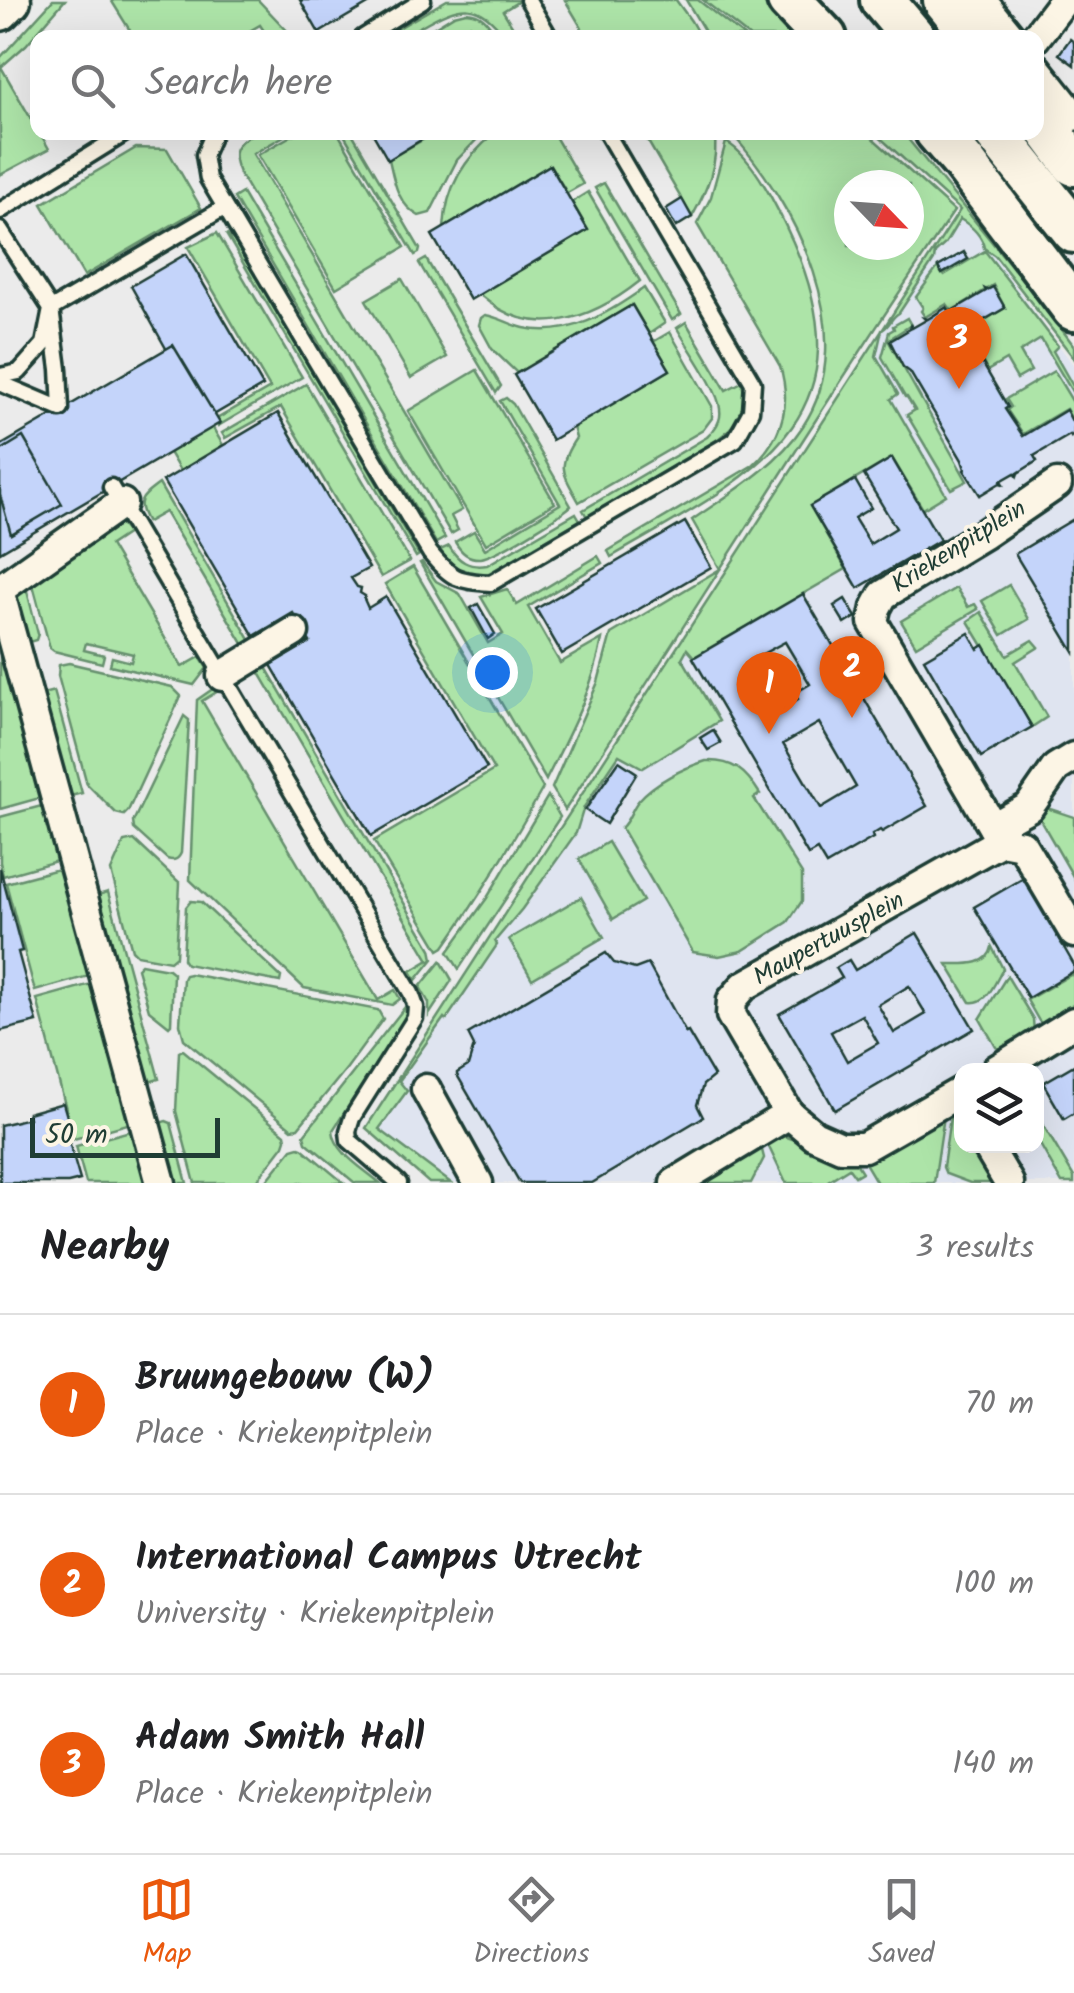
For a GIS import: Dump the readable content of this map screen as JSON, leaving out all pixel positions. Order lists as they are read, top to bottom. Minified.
{"streets":{"street":["Kriekenpitplein","Maupertuusplein"]},"crossings":[["Kriekenpitplein","Maupertuusplein"]],"scale_bar":"50 m","north":"bottom right","page":{"search":"Search here","pins":["3","2","1"],"scale":"50 m","heading":["Nearby","3 results"],"list":[{"mark":"1","name":"Bruungebouw (W)","note":"Place · Kriekenpitplein","value":"70 m"},{"mark":"2","name":"International Campus Utrecht","note":"University · Kriekenpitplein","value":"100 m"},{"mark":"3","name":"Adam Smith Hall","note":"Place · Kriekenpitplein","value":"140 m"}],"nav":["Map","Directions","Saved"]}}
